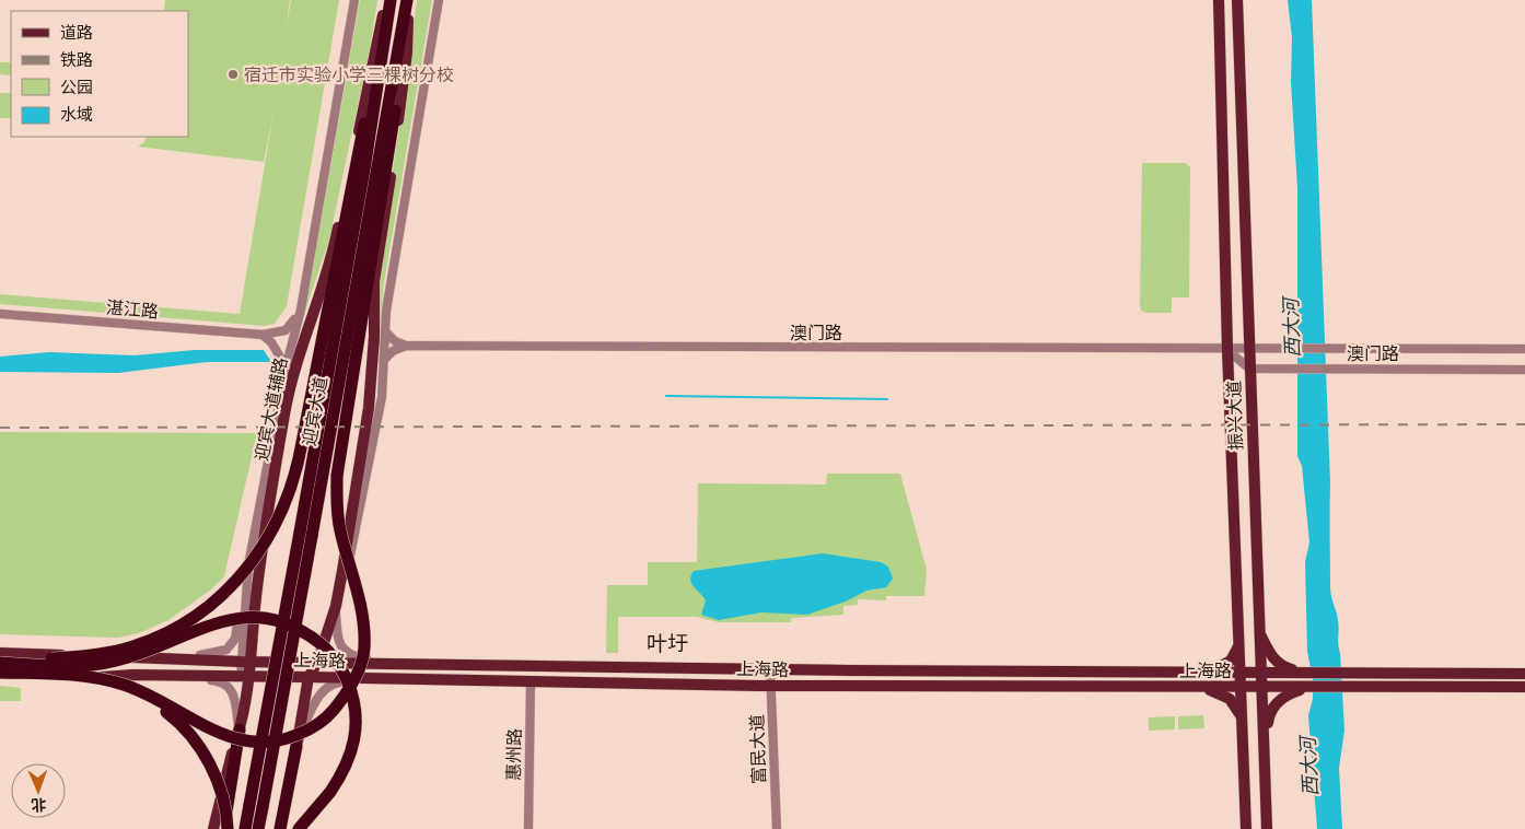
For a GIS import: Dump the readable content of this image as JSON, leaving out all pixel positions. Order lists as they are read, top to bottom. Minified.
{"streets":{"highway":["迎宾大道"],"main road":["迎宾大道辅路","振兴大道","上海路"],"street":["湛江路","澳门路","富民大道","惠州路"]},"crossings":[["澳门路","振兴大道"],["迎宾大道辅路","迎宾大道"],["迎宾大道辅路","上海路"],["振兴大道","上海路"],["上海路","富民大道"],["上海路","惠州路"]],"districts":["叶圩"],"water":["西大河"],"places":["宿迁市实验小学三棵树分校"],"legend":["道路","铁路","公园","水域"],"north":"bottom"}
